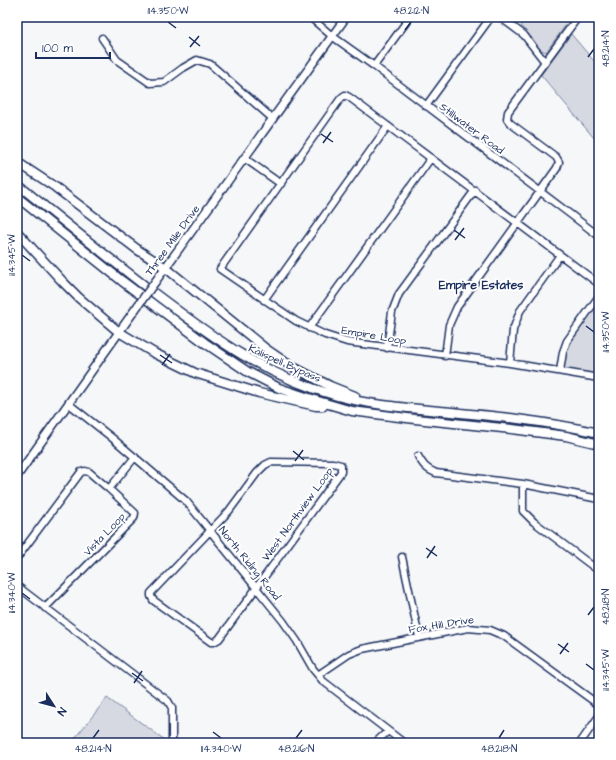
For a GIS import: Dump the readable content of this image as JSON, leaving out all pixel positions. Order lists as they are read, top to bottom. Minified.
{"streets":{"highway":["Kalispell Bypass"],"main road":["Three Mile Drive"],"street":["Stillwater Road","Empire Loop","West Northview Loop","Vista Loop","North Riding Road","Fox Hill Drive"]},"crossings":[["Stillwater Road","Three Mile Drive"],["Three Mile Drive","North Riding Road"],["West Northview Loop","North Riding Road"],["North Riding Road","Fox Hill Drive"]],"districts":["Empire Estates"],"scale_bar":"100 m","north":"bottom right","coordinates":["114.350°W","48.212°N","48.214°N","114.345°W","114.340°W","48.218°N","48.216°N"]}
